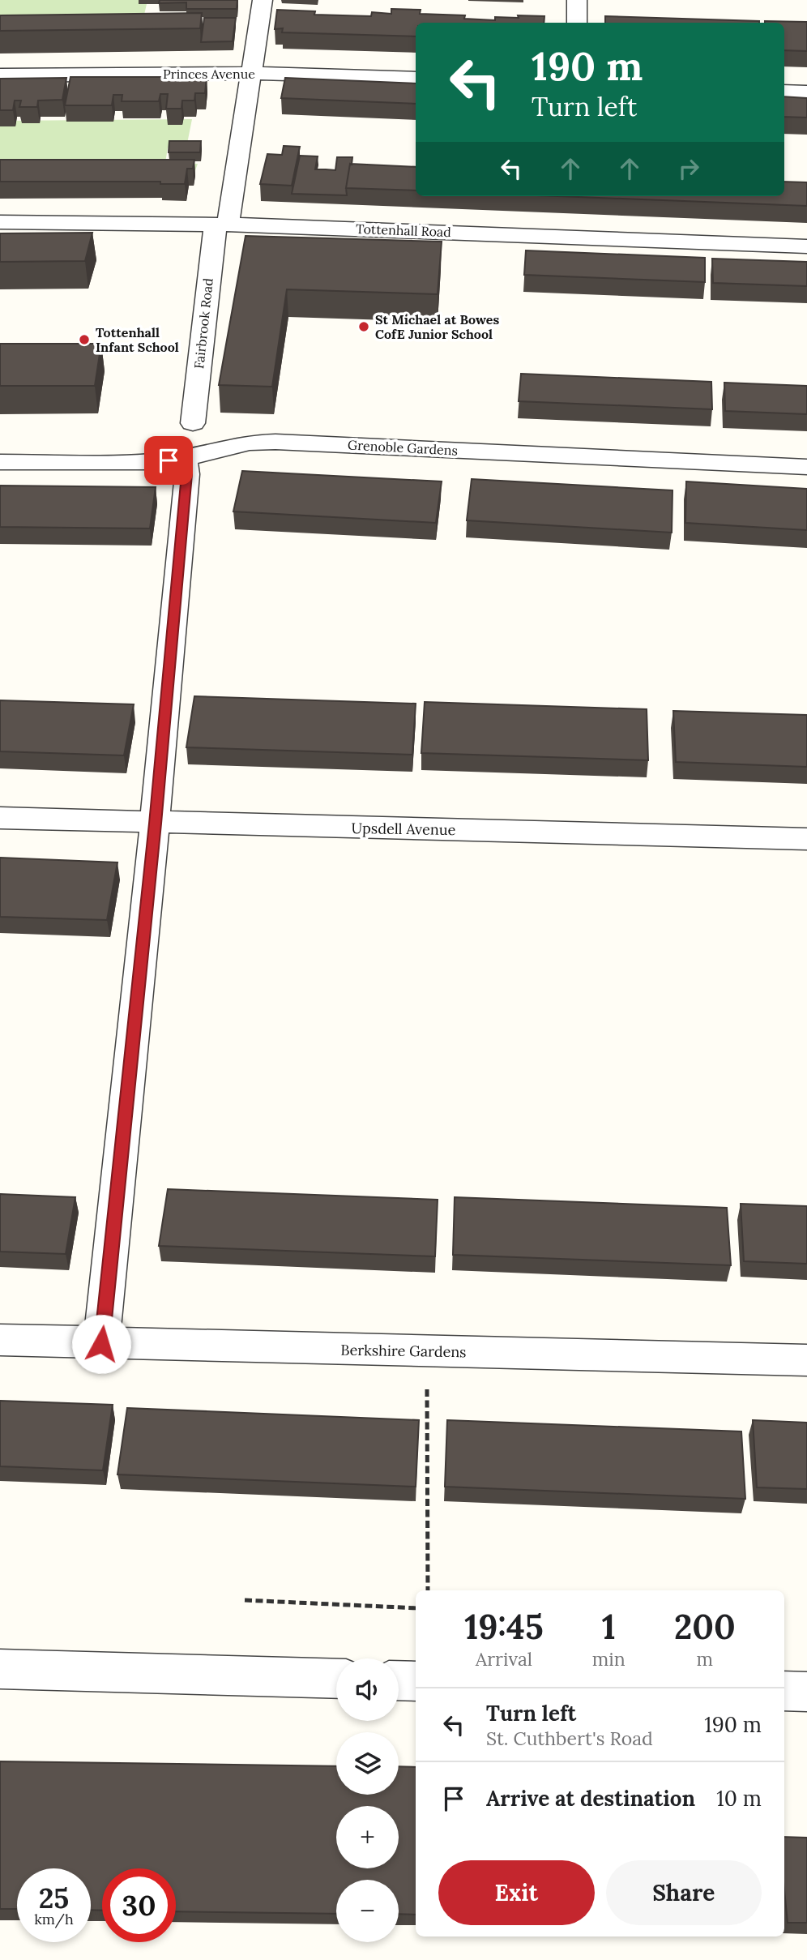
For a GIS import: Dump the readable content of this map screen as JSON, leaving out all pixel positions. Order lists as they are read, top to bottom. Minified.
{"streets":{"street":["Princes Avenue","Tottenhall Road","Fairbrook Road","Grenoble Gardens","Upsdell Avenue","Berkshire Gardens"]},"crossings":[["Princes Avenue","Fairbrook Road"],["Tottenhall Road","Fairbrook Road"]],"places":["St Michael at Bowes CofE Junior School","Tottenhall Infant School"],"page":{"turn":["190 m","Turn left"],"eta":["19:45","Arrival","1","min","200","m"],"map_buttons":["+","−"],"list":[{"name":"Turn left","note":"St. Cuthbert's Road","value":"190 m"},{"name":"Arrive at destination","value":"10 m"}],"buttons":["Exit","Share"],"speed":"25 km/h","limit":"30"}}
